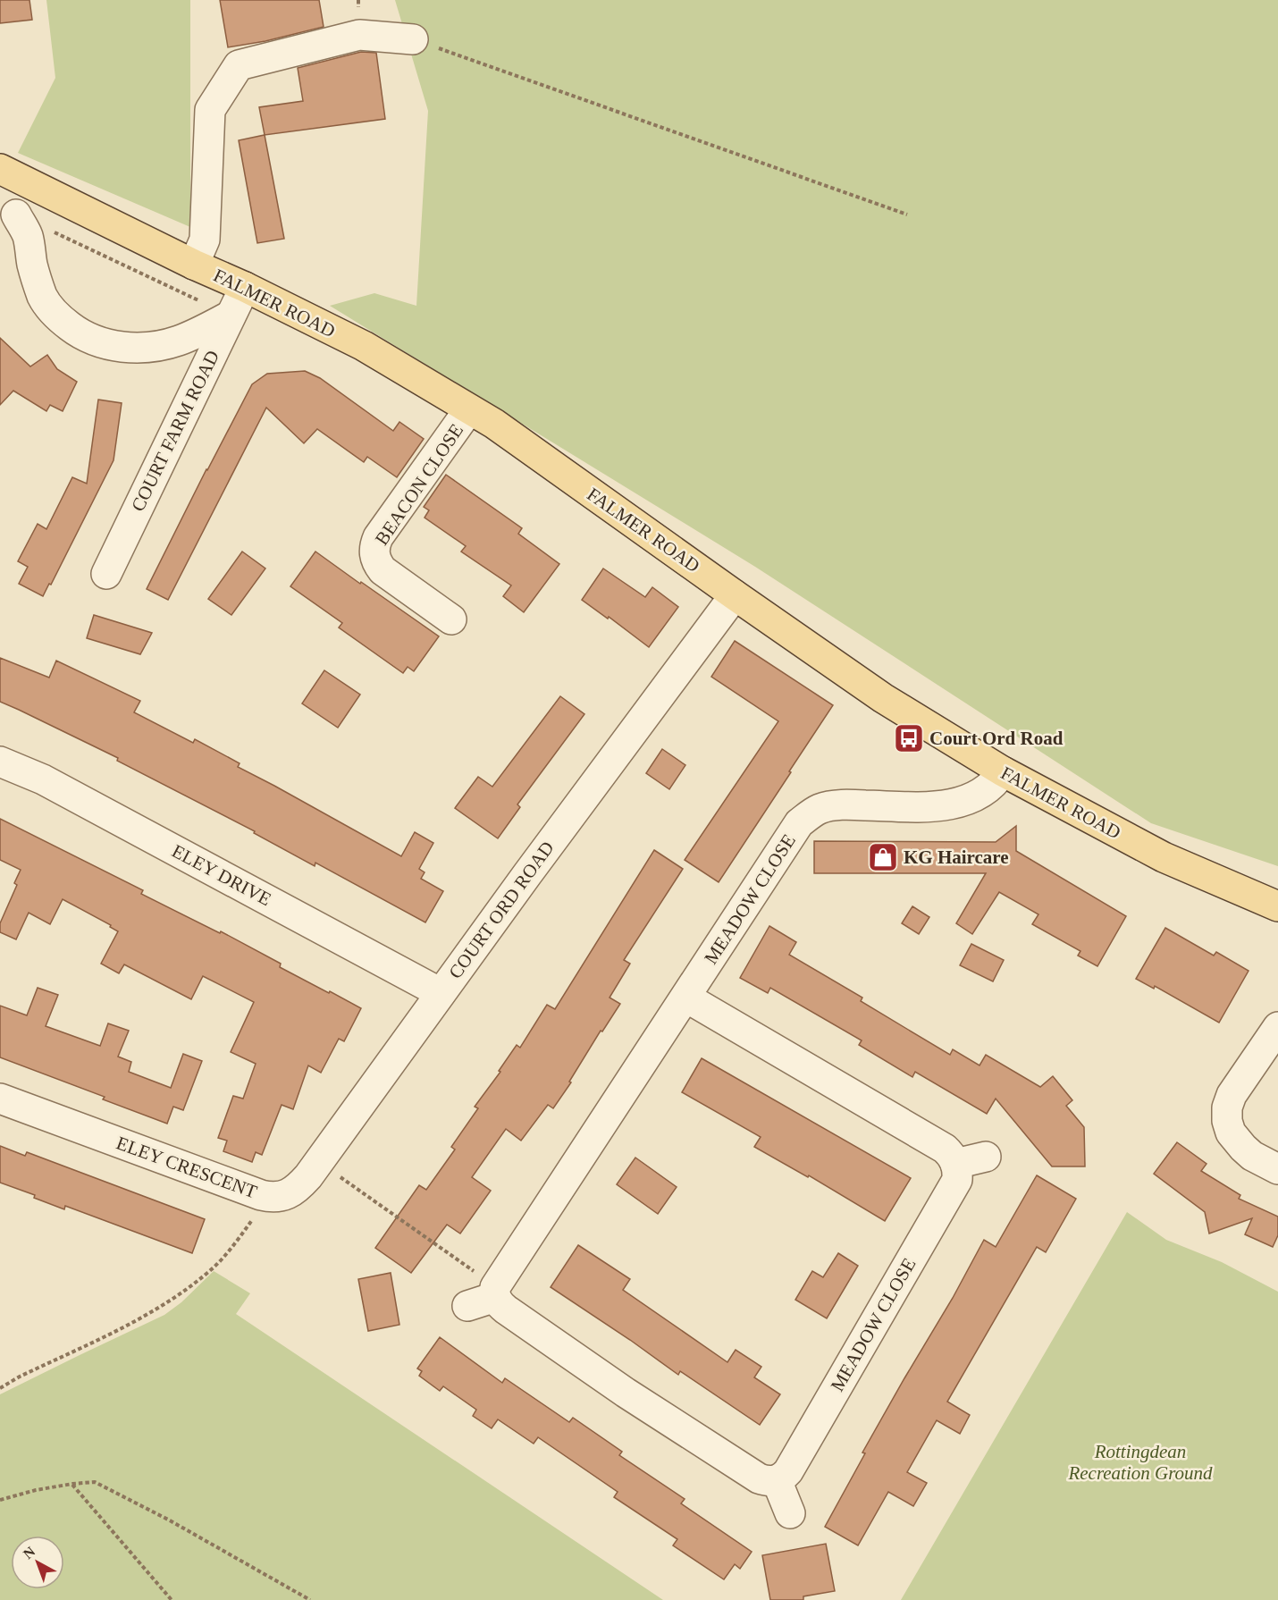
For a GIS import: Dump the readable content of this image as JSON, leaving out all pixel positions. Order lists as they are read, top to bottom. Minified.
{"streets":{"main road":["FALMER ROAD"],"street":["COURT FARM ROAD","BEACON CLOSE","ELEY DRIVE","MEADOW CLOSE","COURT ORD ROAD","ELEY CRESCENT"]},"crossings":[["FALMER ROAD","COURT FARM ROAD"],["FALMER ROAD","BEACON CLOSE"],["FALMER ROAD","MEADOW CLOSE"],["FALMER ROAD","COURT ORD ROAD"],["ELEY DRIVE","COURT ORD ROAD"],["ELEY DRIVE","ELEY CRESCENT"],["COURT ORD ROAD","ELEY CRESCENT"]],"parks":["Rottingdean Recreation Ground"],"places":{"bus stop":["Court Ord Road"],"shop":["KG Haircare"]},"north":"top left"}
